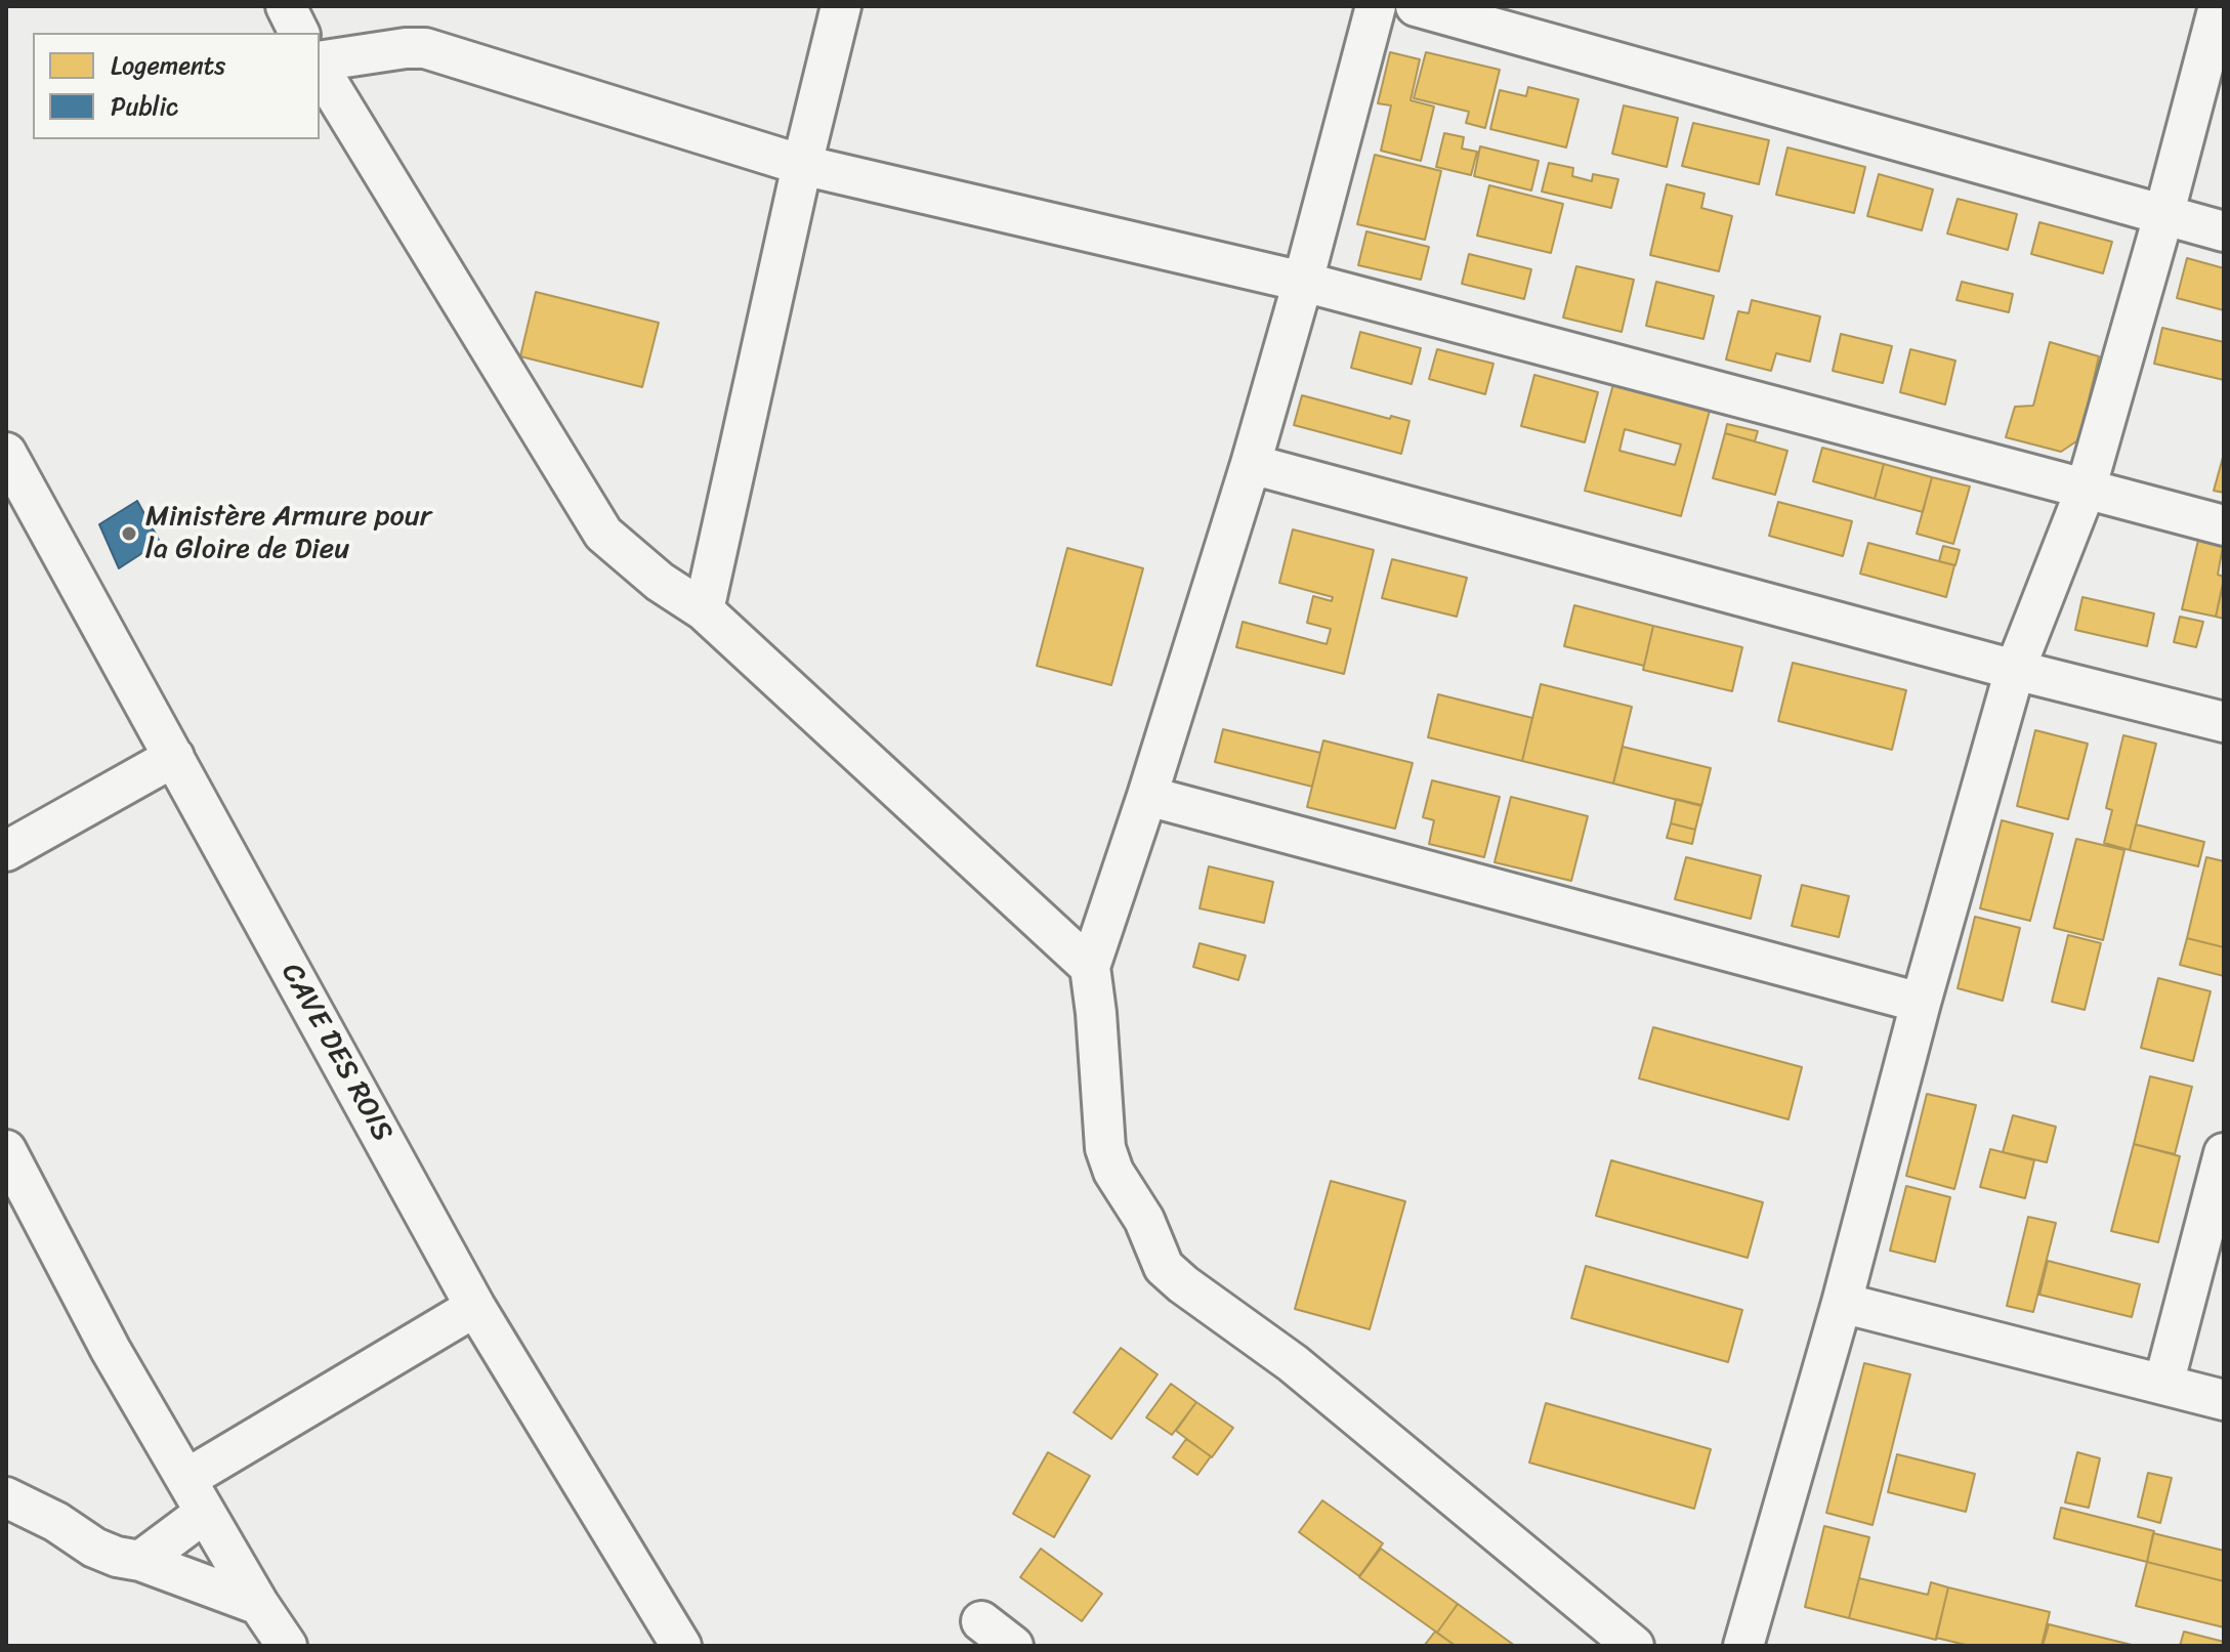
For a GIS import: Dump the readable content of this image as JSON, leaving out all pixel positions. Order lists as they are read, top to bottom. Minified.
{"streets":{"street":["CAVE DES ROIS"]},"places":["Ministère Armure pour la Gloire de Dieu"],"legend":["Logements","Public"]}
